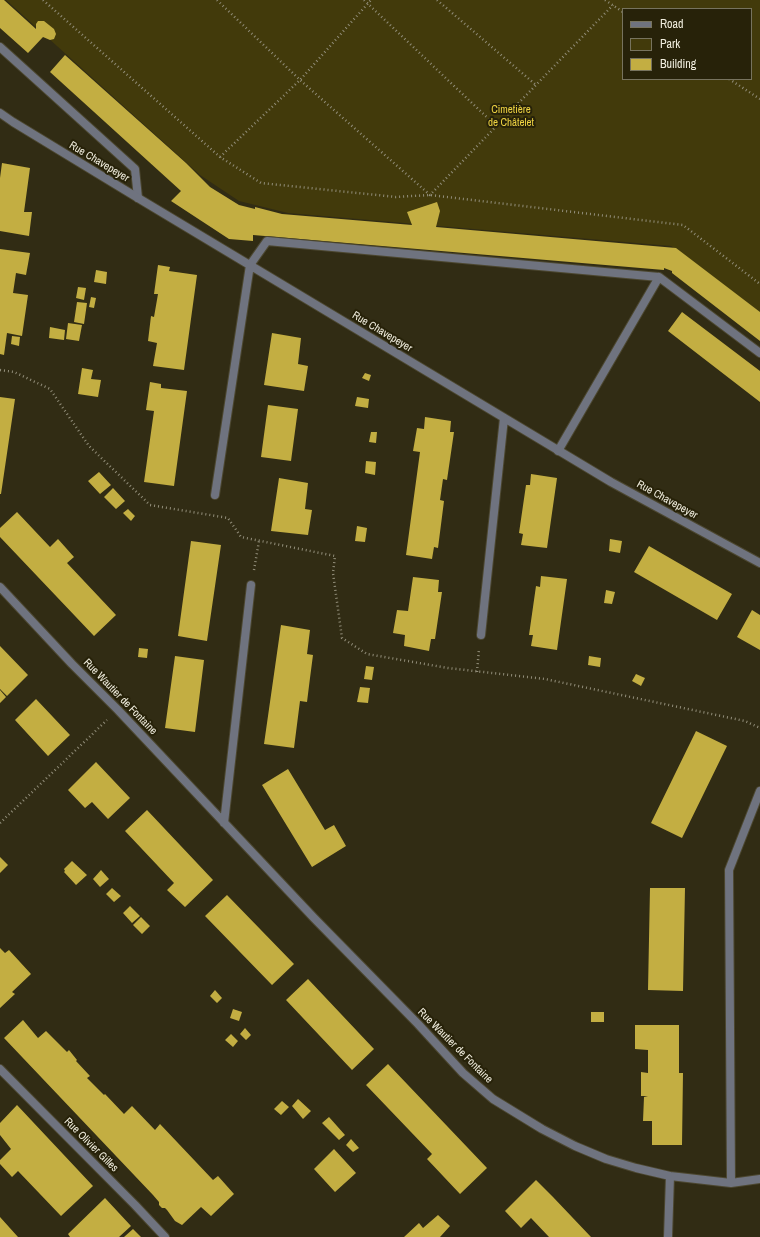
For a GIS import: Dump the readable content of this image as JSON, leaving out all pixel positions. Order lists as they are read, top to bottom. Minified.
{"streets":{"street":["Rue Chavepeyer","Rue Wautier de Fontaine","Rue Olivier Gilles"]},"parks":["Cimetière de Châtelet"],"legend":["Road","Park","Building"]}
